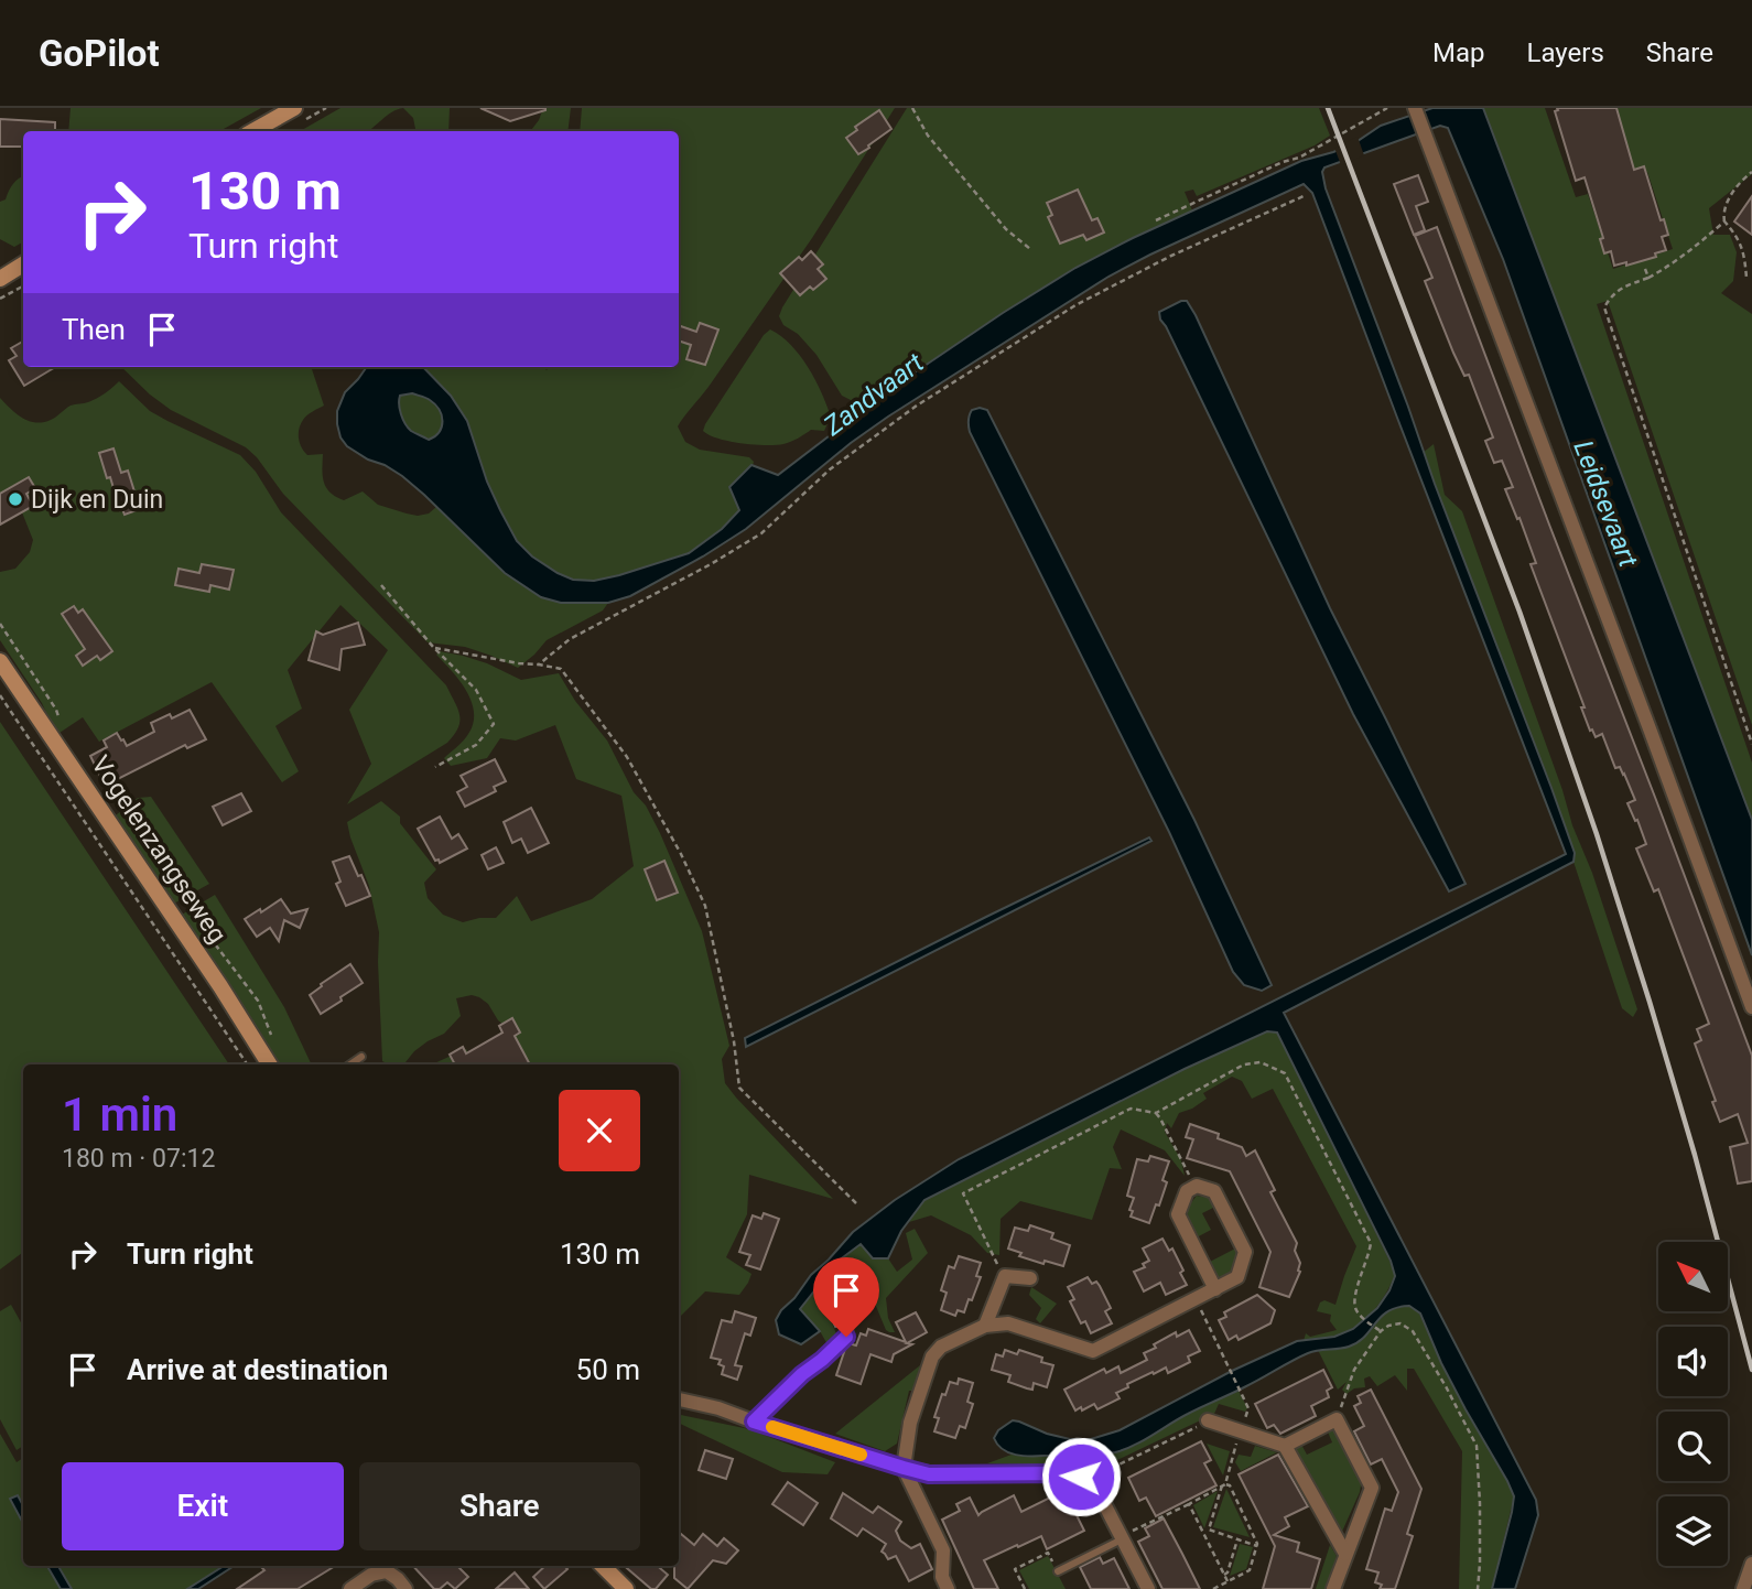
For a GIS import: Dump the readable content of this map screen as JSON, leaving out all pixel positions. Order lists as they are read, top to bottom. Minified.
{"streets":{"main road":["Vogelenzangseweg"]},"water":["Zandvaart","Leidsevaart"],"places":["Dijk en Duin"],"north":"top left","page":{"header":"GoPilot","nav":["Map","Layers","Share"],"turn":["130 m","Turn right"],"then":"Then","heading":["1 min","180 m · 07:12"],"list":[{"name":"Turn right","value":"130 m"},{"name":"Arrive at destination","value":"50 m"}],"buttons":["Exit","Share"]}}
